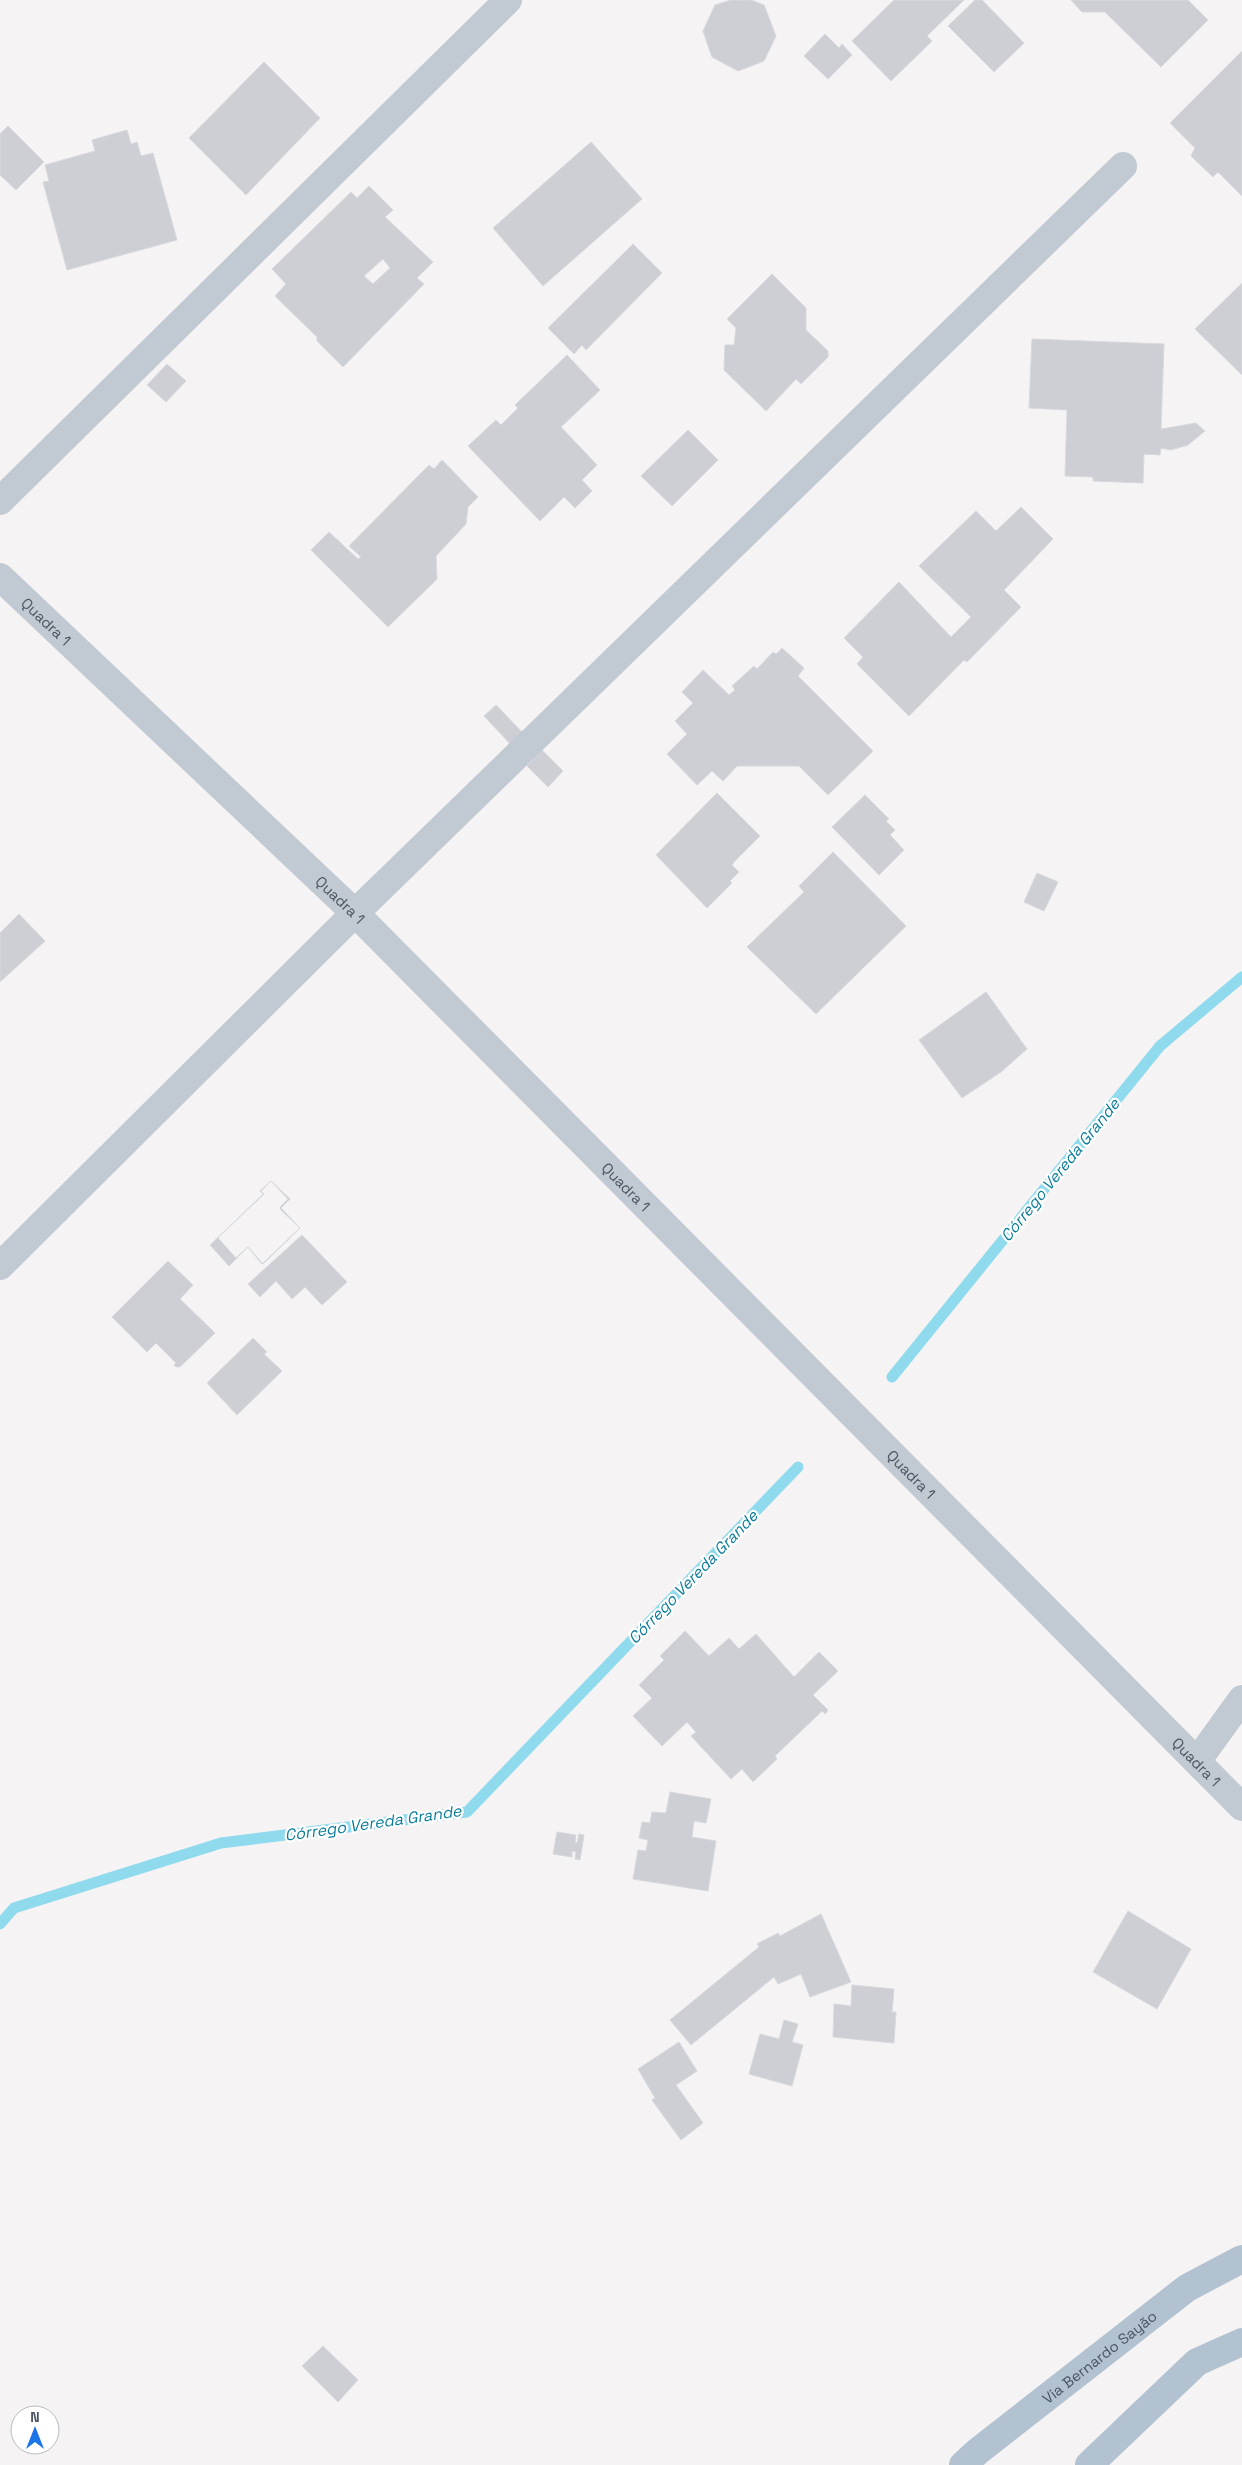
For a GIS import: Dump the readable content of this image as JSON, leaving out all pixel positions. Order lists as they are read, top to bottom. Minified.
{"streets":{"main road":["Via Bernardo Sayão"],"street":["Quadra 1"]},"water":["Córrego Vereda Grande"],"north":"top"}
